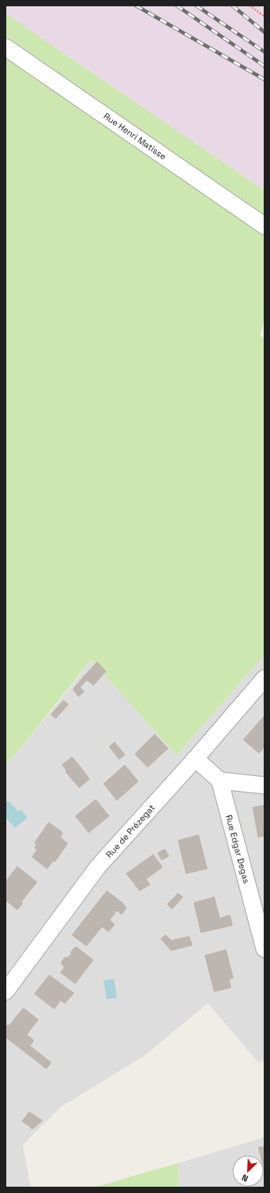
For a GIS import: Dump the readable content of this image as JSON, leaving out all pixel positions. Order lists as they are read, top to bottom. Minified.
{"streets":{"street":["Rue Henri Matisse","Rue de Prézegat","Rue Edgar Degas"]},"north":"bottom left"}
